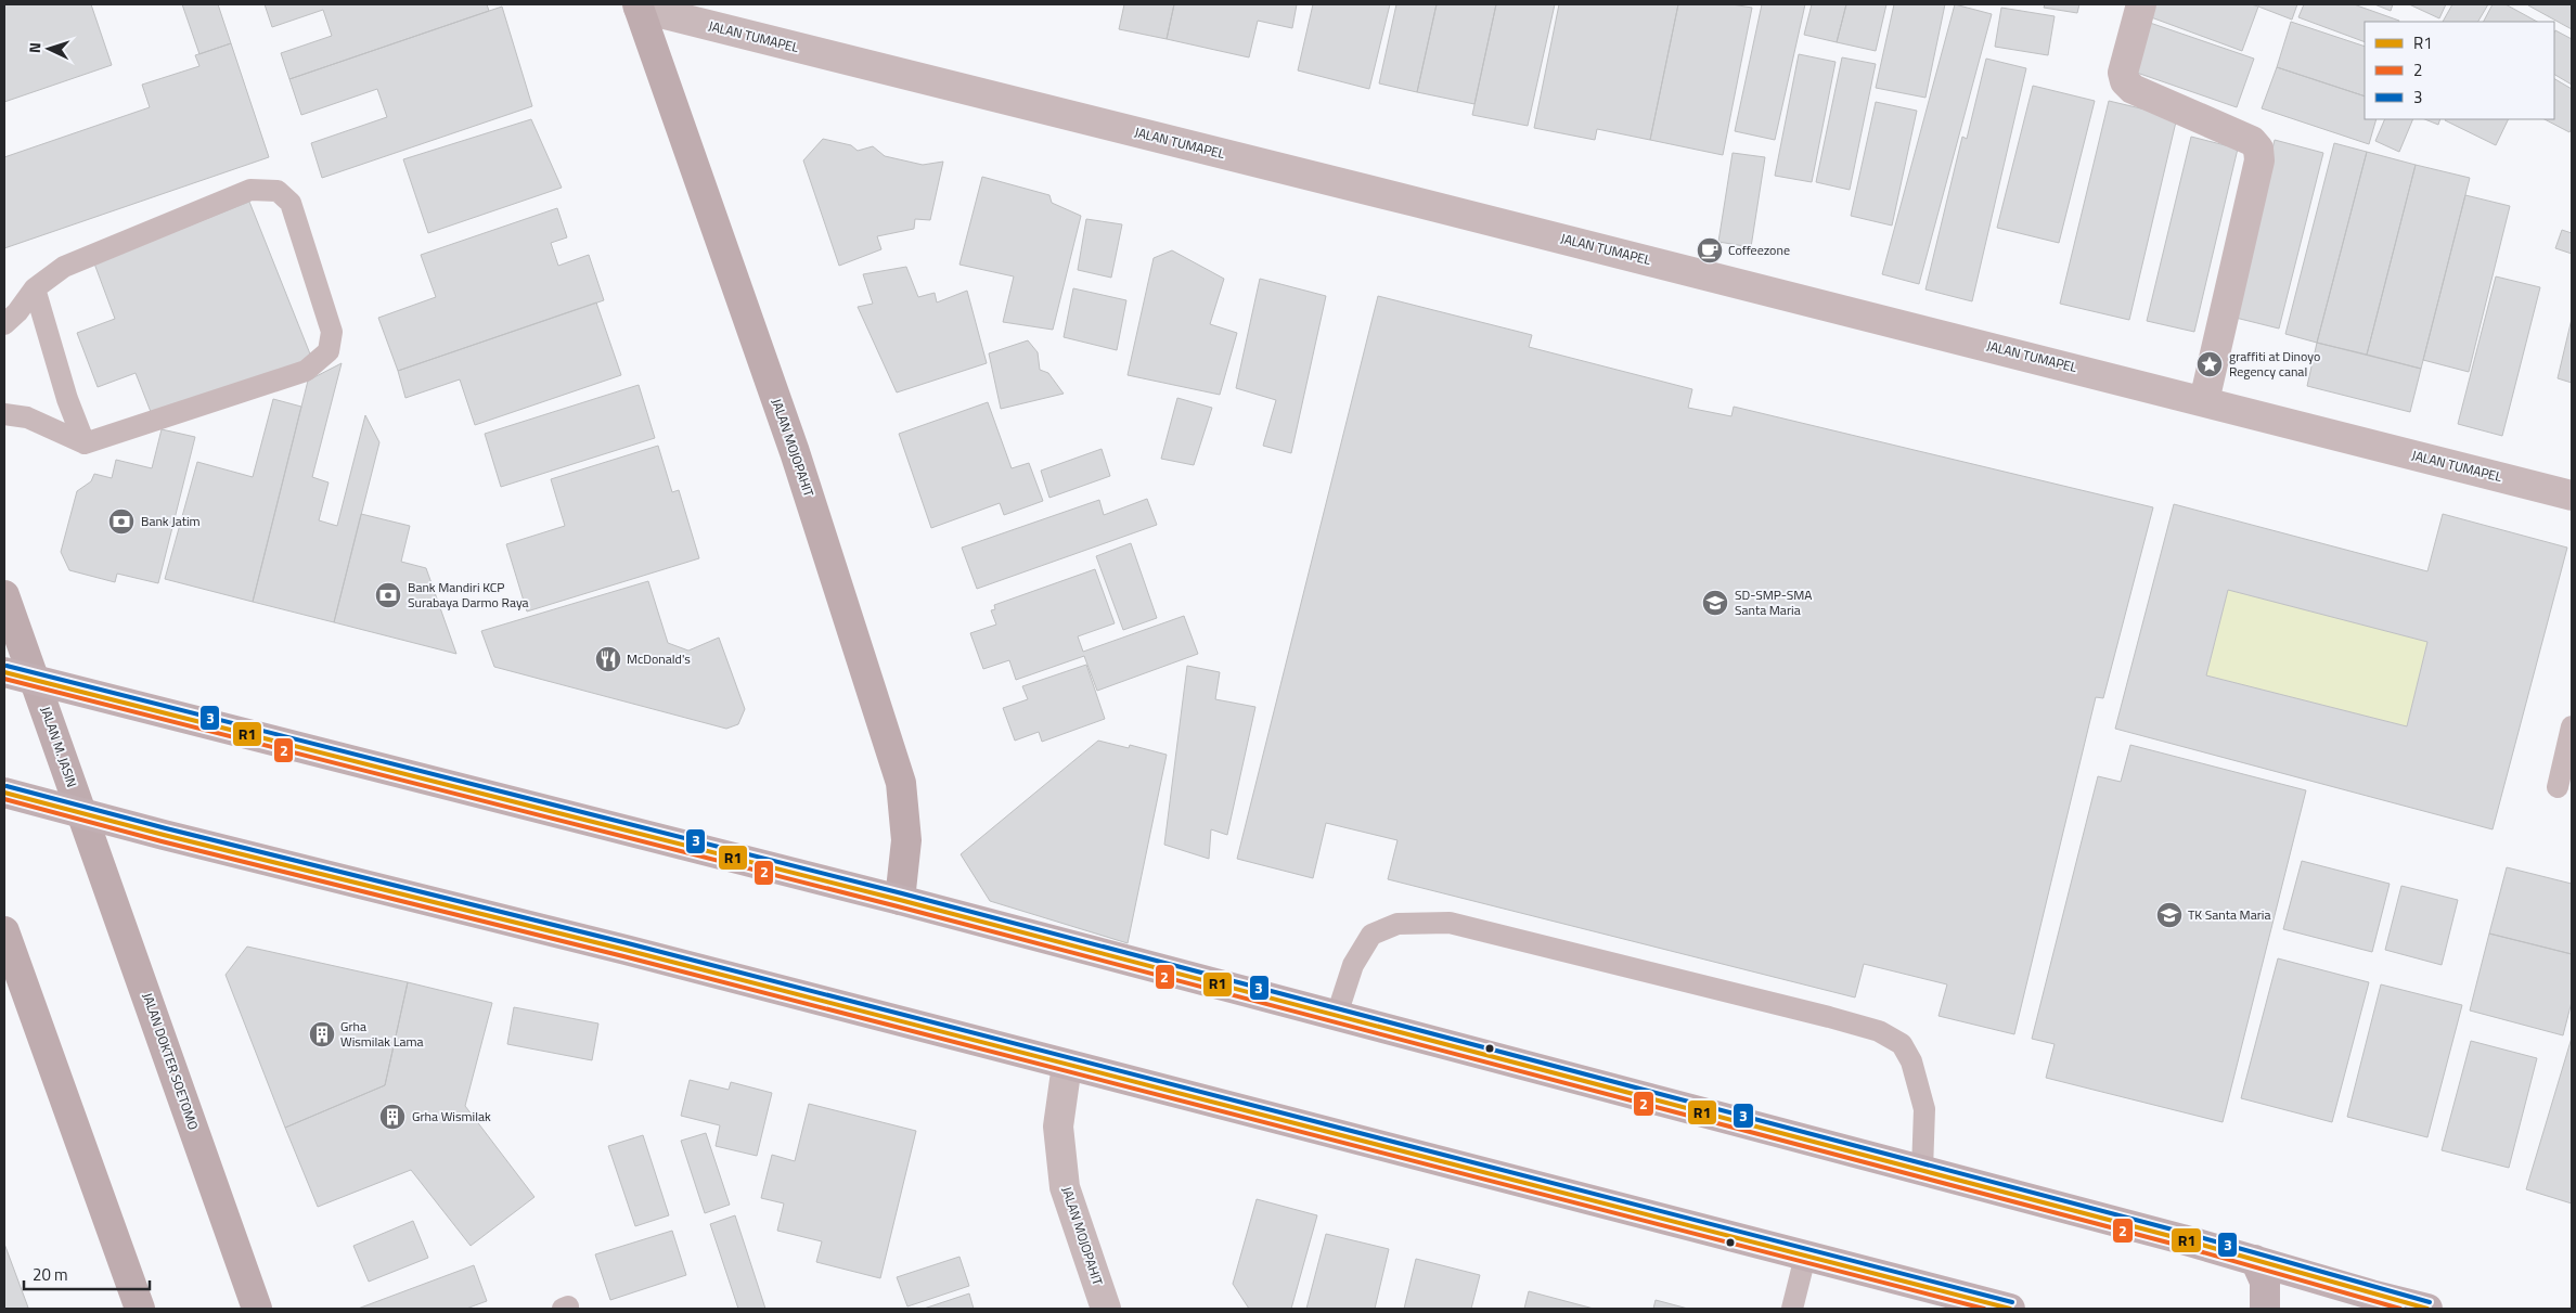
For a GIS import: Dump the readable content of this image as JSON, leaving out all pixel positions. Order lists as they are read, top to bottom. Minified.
{"streets":{"main road":["JALAN MOJOPAHIT","JALAN M. JASIN","JALAN DOKTER SOETOMO"],"street":["JALAN TUMAPEL"]},"crossings":[["JALAN TUMAPEL","JALAN MOJOPAHIT"],["JALAN M. JASIN","JALAN DOKTER SOETOMO"]],"places":{"cafe":["Coffeezone"],"place":["graffiti at Dinoyo Regency canal"],"bank":["Bank Jatim","Bank Mandiri KCP Surabaya Darmo Raya"],"school or university":["SD-SMP-SMA Santa Maria","TK Santa Maria"],"restaurant":["McDonald's"],"building":["Grha Wismilak Lama","Grha Wismilak"]},"lines":["transit line 3","transit line R1","transit line 2"],"legend":["R1","2","3"],"scale_bar":"20 m","north":"left"}
